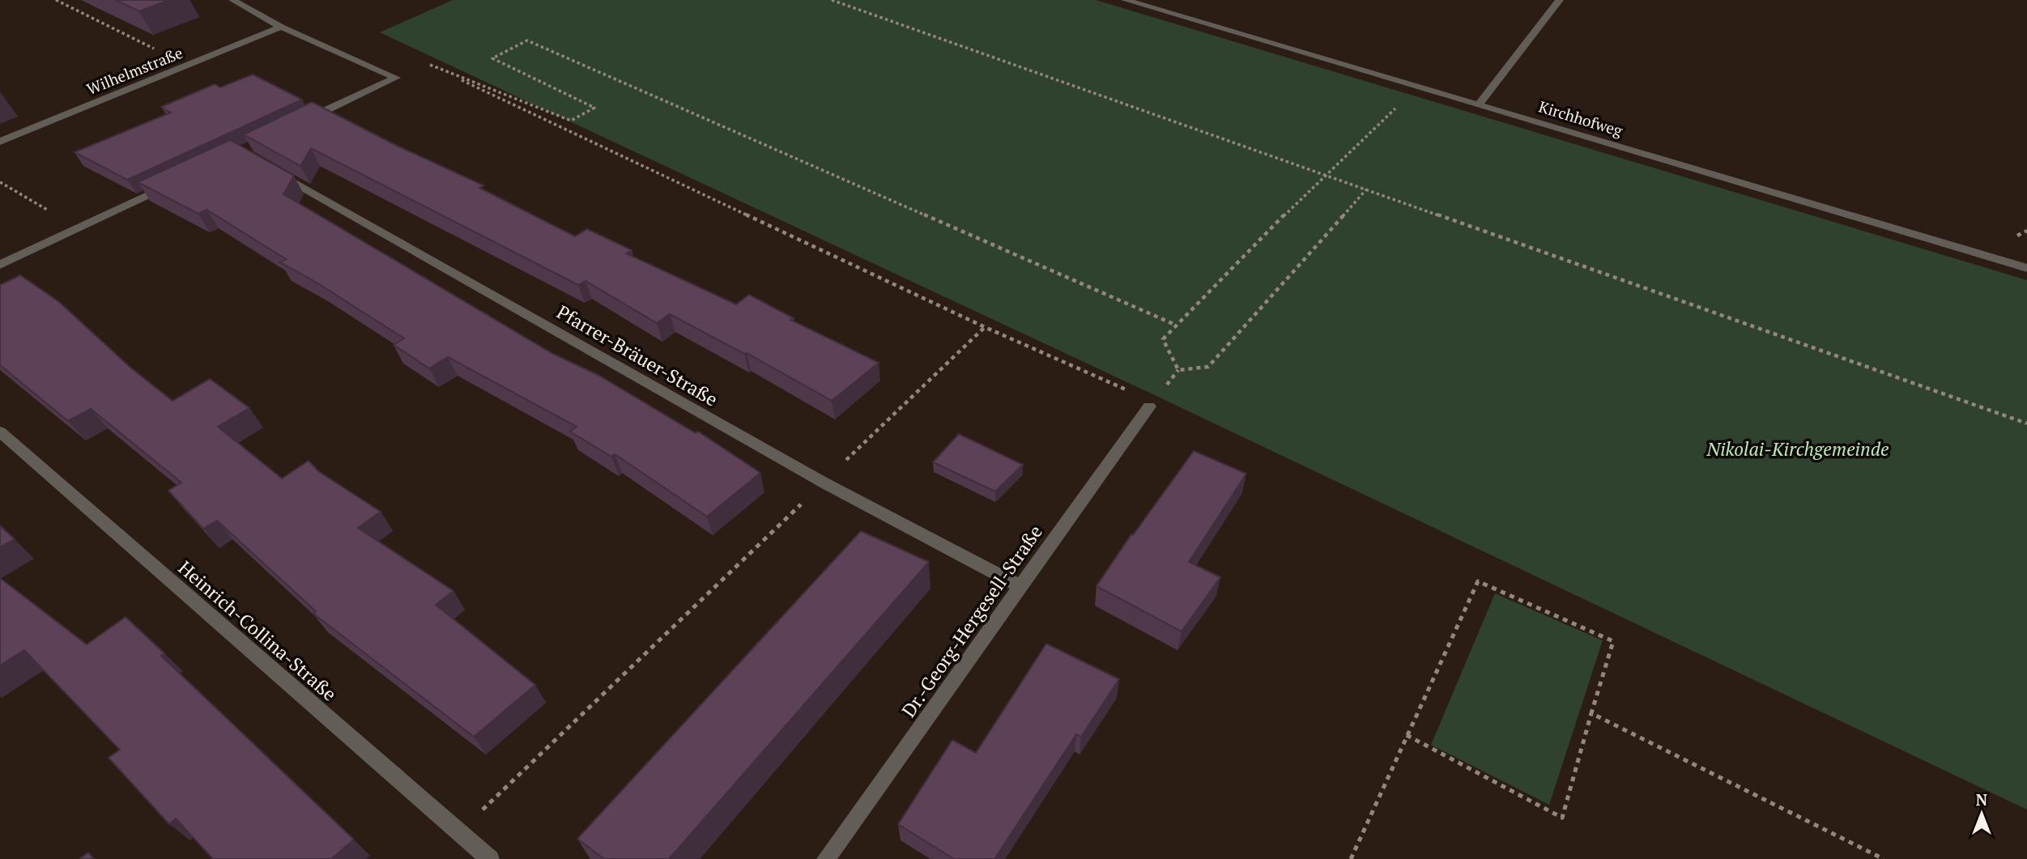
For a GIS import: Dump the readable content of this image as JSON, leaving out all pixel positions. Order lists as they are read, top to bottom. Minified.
{"streets":{"street":["Wilhelmstraße","Kirchhofweg","Pfarrer-Bräuer-Straße","Dr.-Georg-Hergesell-Straße","Heinrich-Collina-Straße"]},"crossings":[["Pfarrer-Bräuer-Straße","Dr.-Georg-Hergesell-Straße"]],"parks":["Nikolai-Kirchgemeinde"],"north":"top"}
